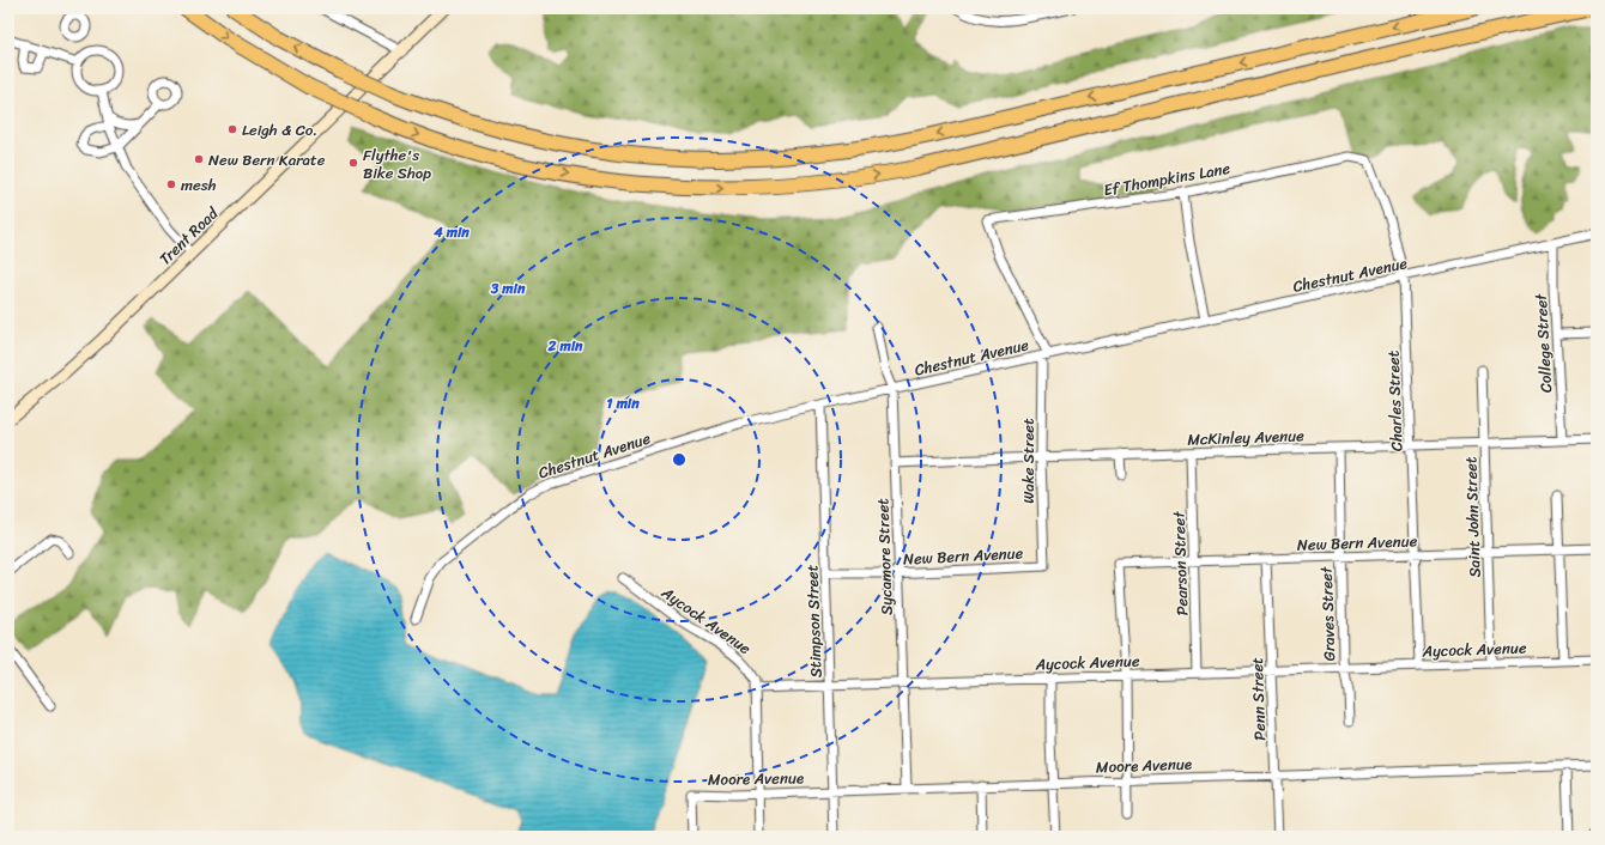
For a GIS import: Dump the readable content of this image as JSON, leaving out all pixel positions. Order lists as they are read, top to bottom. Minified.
{"streets":{"street":["Ef Thompkins Lane","Trent Road","Chestnut Avenue","College Street","Charles Street","McKinley Avenue","Wake Street","Saint John Street","New Bern Avenue","Sycamore Street","Pearson Street","Graves Street","Aycock Avenue","Stimpson Street","Penn Street","Moore Avenue"]},"crossings":[["Ef Thompkins Lane","Charles Street"],["Ef Thompkins Lane","Wake Street"],["Chestnut Avenue","College Street"],["Chestnut Avenue","Charles Street"],["Chestnut Avenue","Wake Street"],["Chestnut Avenue","Sycamore Street"],["Chestnut Avenue","Stimpson Street"],["College Street","McKinley Avenue"],["Charles Street","McKinley Avenue"],["Charles Street","New Bern Avenue"],["Charles Street","Aycock Avenue"],["McKinley Avenue","Wake Street"],["McKinley Avenue","Saint John Street"],["McKinley Avenue","Sycamore Street"],["McKinley Avenue","Pearson Street"],["McKinley Avenue","Graves Street"],["Wake Street","New Bern Avenue"],["Saint John Street","New Bern Avenue"],["Saint John Street","Aycock Avenue"],["New Bern Avenue","Sycamore Street"],["New Bern Avenue","Pearson Street"],["New Bern Avenue","Graves Street"],["New Bern Avenue","Aycock Avenue"],["New Bern Avenue","Stimpson Street"],["New Bern Avenue","Penn Street"],["Sycamore Street","Aycock Avenue"],["Sycamore Street","Moore Avenue"],["Pearson Street","Aycock Avenue"],["Graves Street","Aycock Avenue"],["Aycock Avenue","Stimpson Street"],["Aycock Avenue","Penn Street"],["Stimpson Street","Moore Avenue"],["Penn Street","Moore Avenue"]],"places":["Leigh & Co.","New Bern Karate","Flythe's Bike Shop","mesh"],"rings":["4 min","3 min","2 min","1 min"]}
